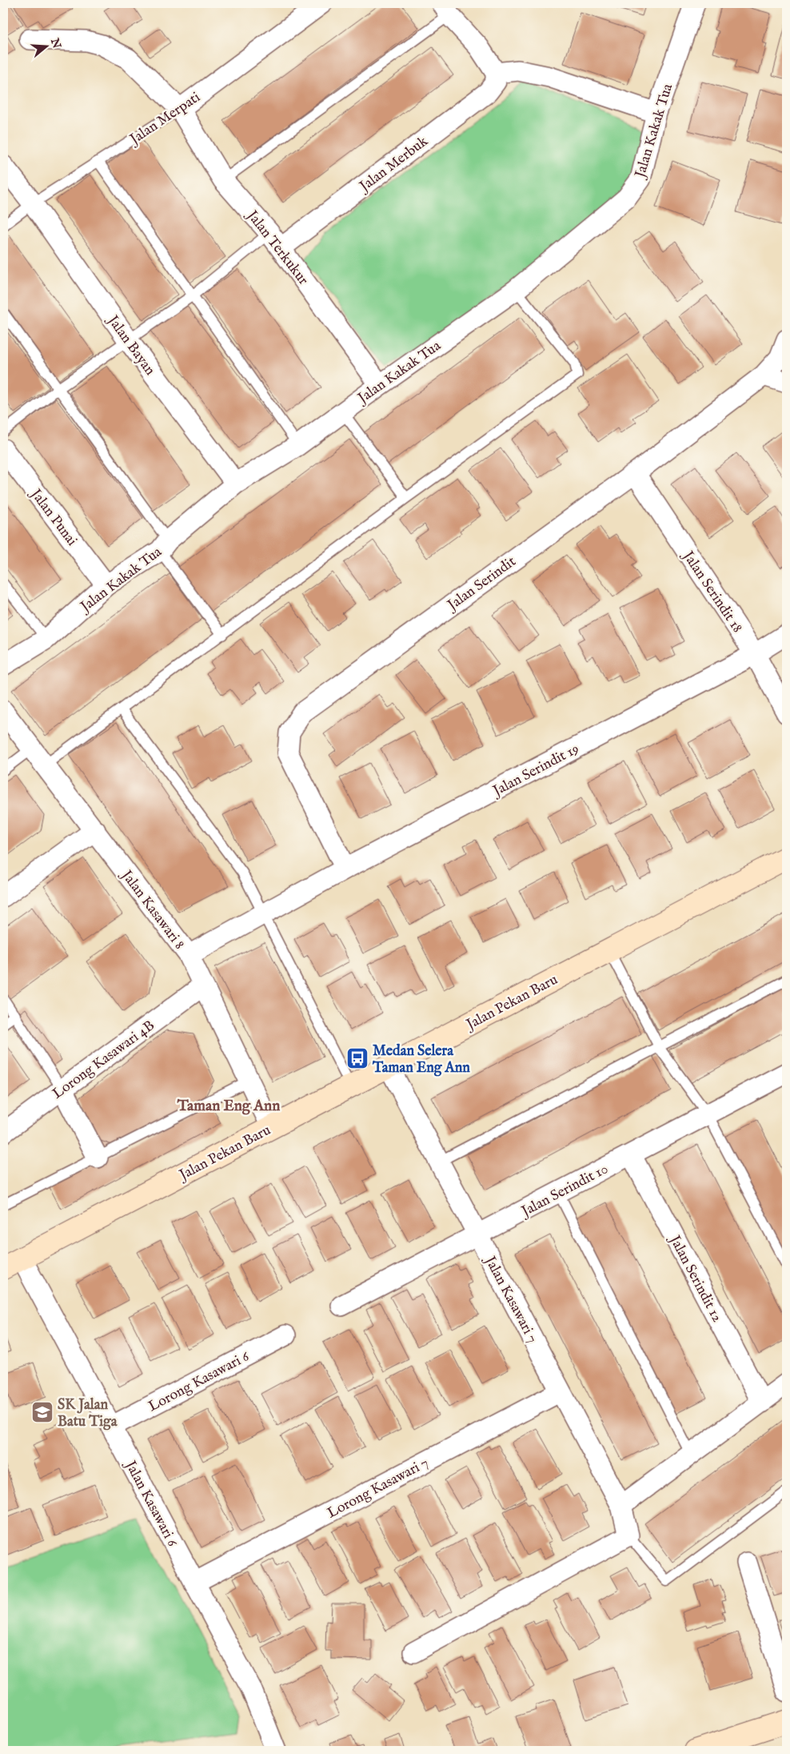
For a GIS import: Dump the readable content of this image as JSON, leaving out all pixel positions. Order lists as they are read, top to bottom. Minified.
{"streets":{"street":["Jalan Merpati","Jalan Kakak Tua","Jalan Merbuk","Jalan Terkukur","Jalan Bayan","Jalan Punai","Jalan Serindit","Jalan Serindit 18","Jalan Serindit 19","Jalan Kasawari 8","Jalan Pekan Baru","Lorong Kasawari 4B","Jalan Serindit 10","Jalan Serindit 12","Jalan Kasawari 7","Lorong Kasawari 6","Lorong Kasawari 7","Jalan Kasawari 6"]},"crossings":[["Jalan Merpati","Jalan Terkukur"],["Jalan Merpati","Jalan Bayan"],["Jalan Kakak Tua","Jalan Terkukur"],["Jalan Kakak Tua","Jalan Bayan"],["Jalan Kakak Tua","Jalan Punai"],["Jalan Merbuk","Jalan Terkukur"],["Jalan Serindit","Jalan Serindit 18"],["Jalan Serindit","Jalan Serindit 19"],["Jalan Serindit 18","Jalan Serindit 19"],["Jalan Serindit 19","Jalan Kasawari 8"],["Jalan Kasawari 8","Jalan Pekan Baru"],["Jalan Kasawari 8","Lorong Kasawari 4B"],["Jalan Pekan Baru","Jalan Kasawari 7"],["Jalan Pekan Baru","Jalan Kasawari 6"],["Jalan Serindit 10","Jalan Serindit 12"],["Jalan Serindit 10","Jalan Kasawari 7"],["Jalan Kasawari 7","Lorong Kasawari 7"],["Lorong Kasawari 6","Jalan Kasawari 6"],["Lorong Kasawari 7","Jalan Kasawari 6"]],"districts":["Taman Eng Ann"],"places":{"bus stop":["Medan Selera Taman Eng Ann"],"school or university":["SK Jalan Batu Tiga"]},"north":"right"}
